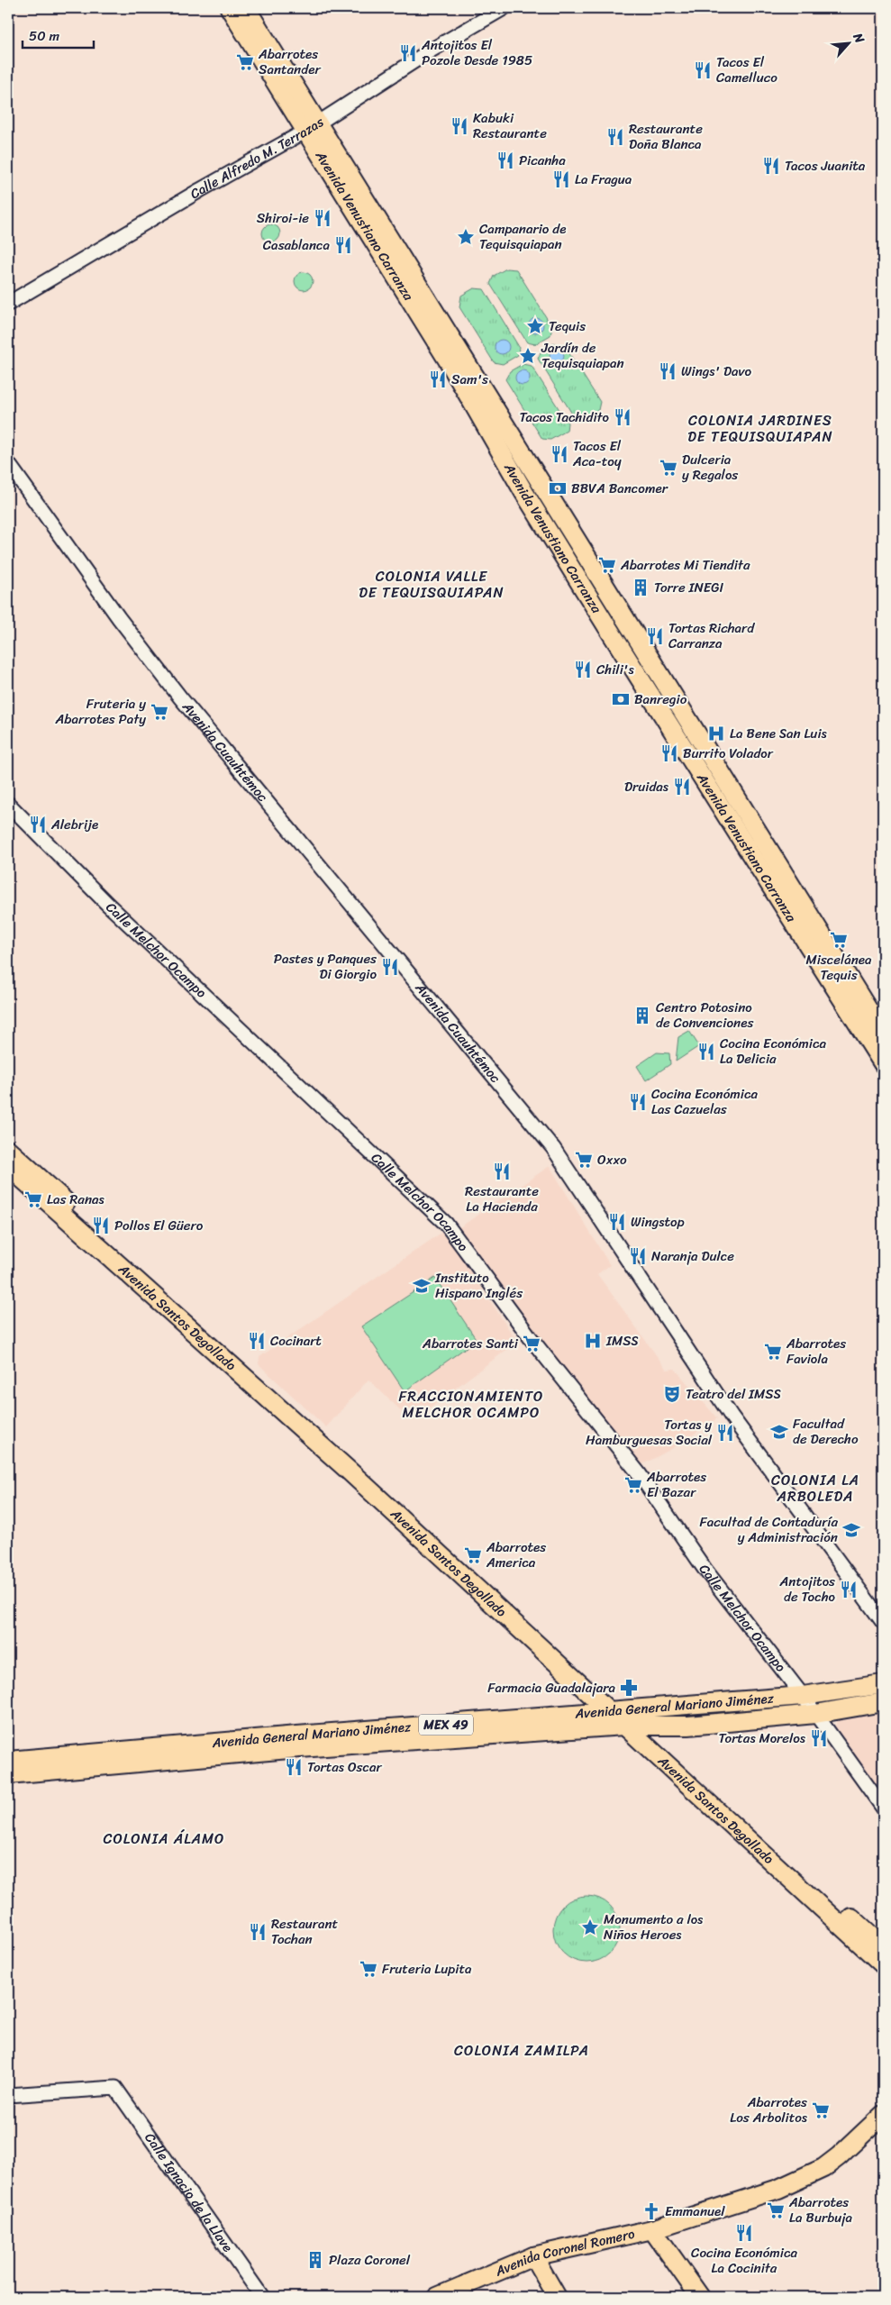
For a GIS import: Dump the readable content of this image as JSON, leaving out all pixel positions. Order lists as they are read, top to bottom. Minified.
{"streets":{"main road":["Avenida Venustiano Carranza","Avenida Santos Degollado","Avenida General Mariano Jiménez","MEX 49","Avenida Coronel Romero"],"street":["Calle Alfredo M. Terrazas","Avenida Cuauhtémoc","Calle Melchor Ocampo","Calle Ignacio de la Llave"]},"crossings":[["Calle Alfredo M. Terrazas","Avenida Venustiano Carranza"],["Calle Melchor Ocampo","Avenida General Mariano Jiménez"],["Avenida Santos Degollado","Avenida General Mariano Jiménez"]],"districts":["COLONIA JARDINES DE TEQUISQUIAPAN","COLONIA VALLE DE TEQUISQUIAPAN","FRACCIONAMIENTO MELCHOR OCAMPO","COLONIA LA ARBOLEDA","COLONIA ÁLAMO","COLONIA ZAMILPA"],"places":{"restaurant":["Antojitos El Pozole Desde 1985","Tacos El Camelluco","Kabuki Restaurante","Restaurante Doña Blanca","Picanha","Tacos Juanita","La Fragua","Shiroi-ie","Casablanca","Wings' Davo","Sam's","Tacos Tachidito","Tacos El Aca-toy","Tortas Richard Carranza","Chili's","Burrito Volador","Druidas","Alebrije","Pastes y Panques Di Giorgio","Cocina Económica La Delicia","Cocina Económica Las Cazuelas","Restaurante La Hacienda","Wingstop","Pollos El Güero","Naranja Dulce","Cocinart","Tortas y Hamburguesas Social","Antojitos de Tocho","Tortas Morelos","Tortas Oscar","Restaurant Tochan","Cocina Económica La Cocinita"],"supermarket":["Abarrotes Santander","Dulceria y Regalos","Abarrotes Mi Tiendita","Fruteria y Abarrotes Paty","Miscelánea Tequis","Oxxo","Las Ranas","Abarrotes Santi","Abarrotes Faviola","Abarrotes El Bazar","Abarrotes America","Fruteria Lupita","Abarrotes Los Arbolitos","Abarrotes La Burbuja"],"place":["Campanario de Tequisquiapan","Tequis","Jardín de Tequisquiapan","Monumento a los Niños Heroes"],"bank":["BBVA Bancomer","Banregio"],"building":["Torre INEGI","Centro Potosino de Convenciones","Plaza Coronel"],"hospital":["La Bene San Luis","IMSS"],"school or university":["Instituto Hispano Inglés","Facultad de Derecho","Facultad de Contaduría y Administración"],"theatre":["Teatro del IMSS"],"pharmacy":["Farmacia Guadalajara"],"church":["Emmanuel"]},"scale_bar":"50 m","north":"top right"}
